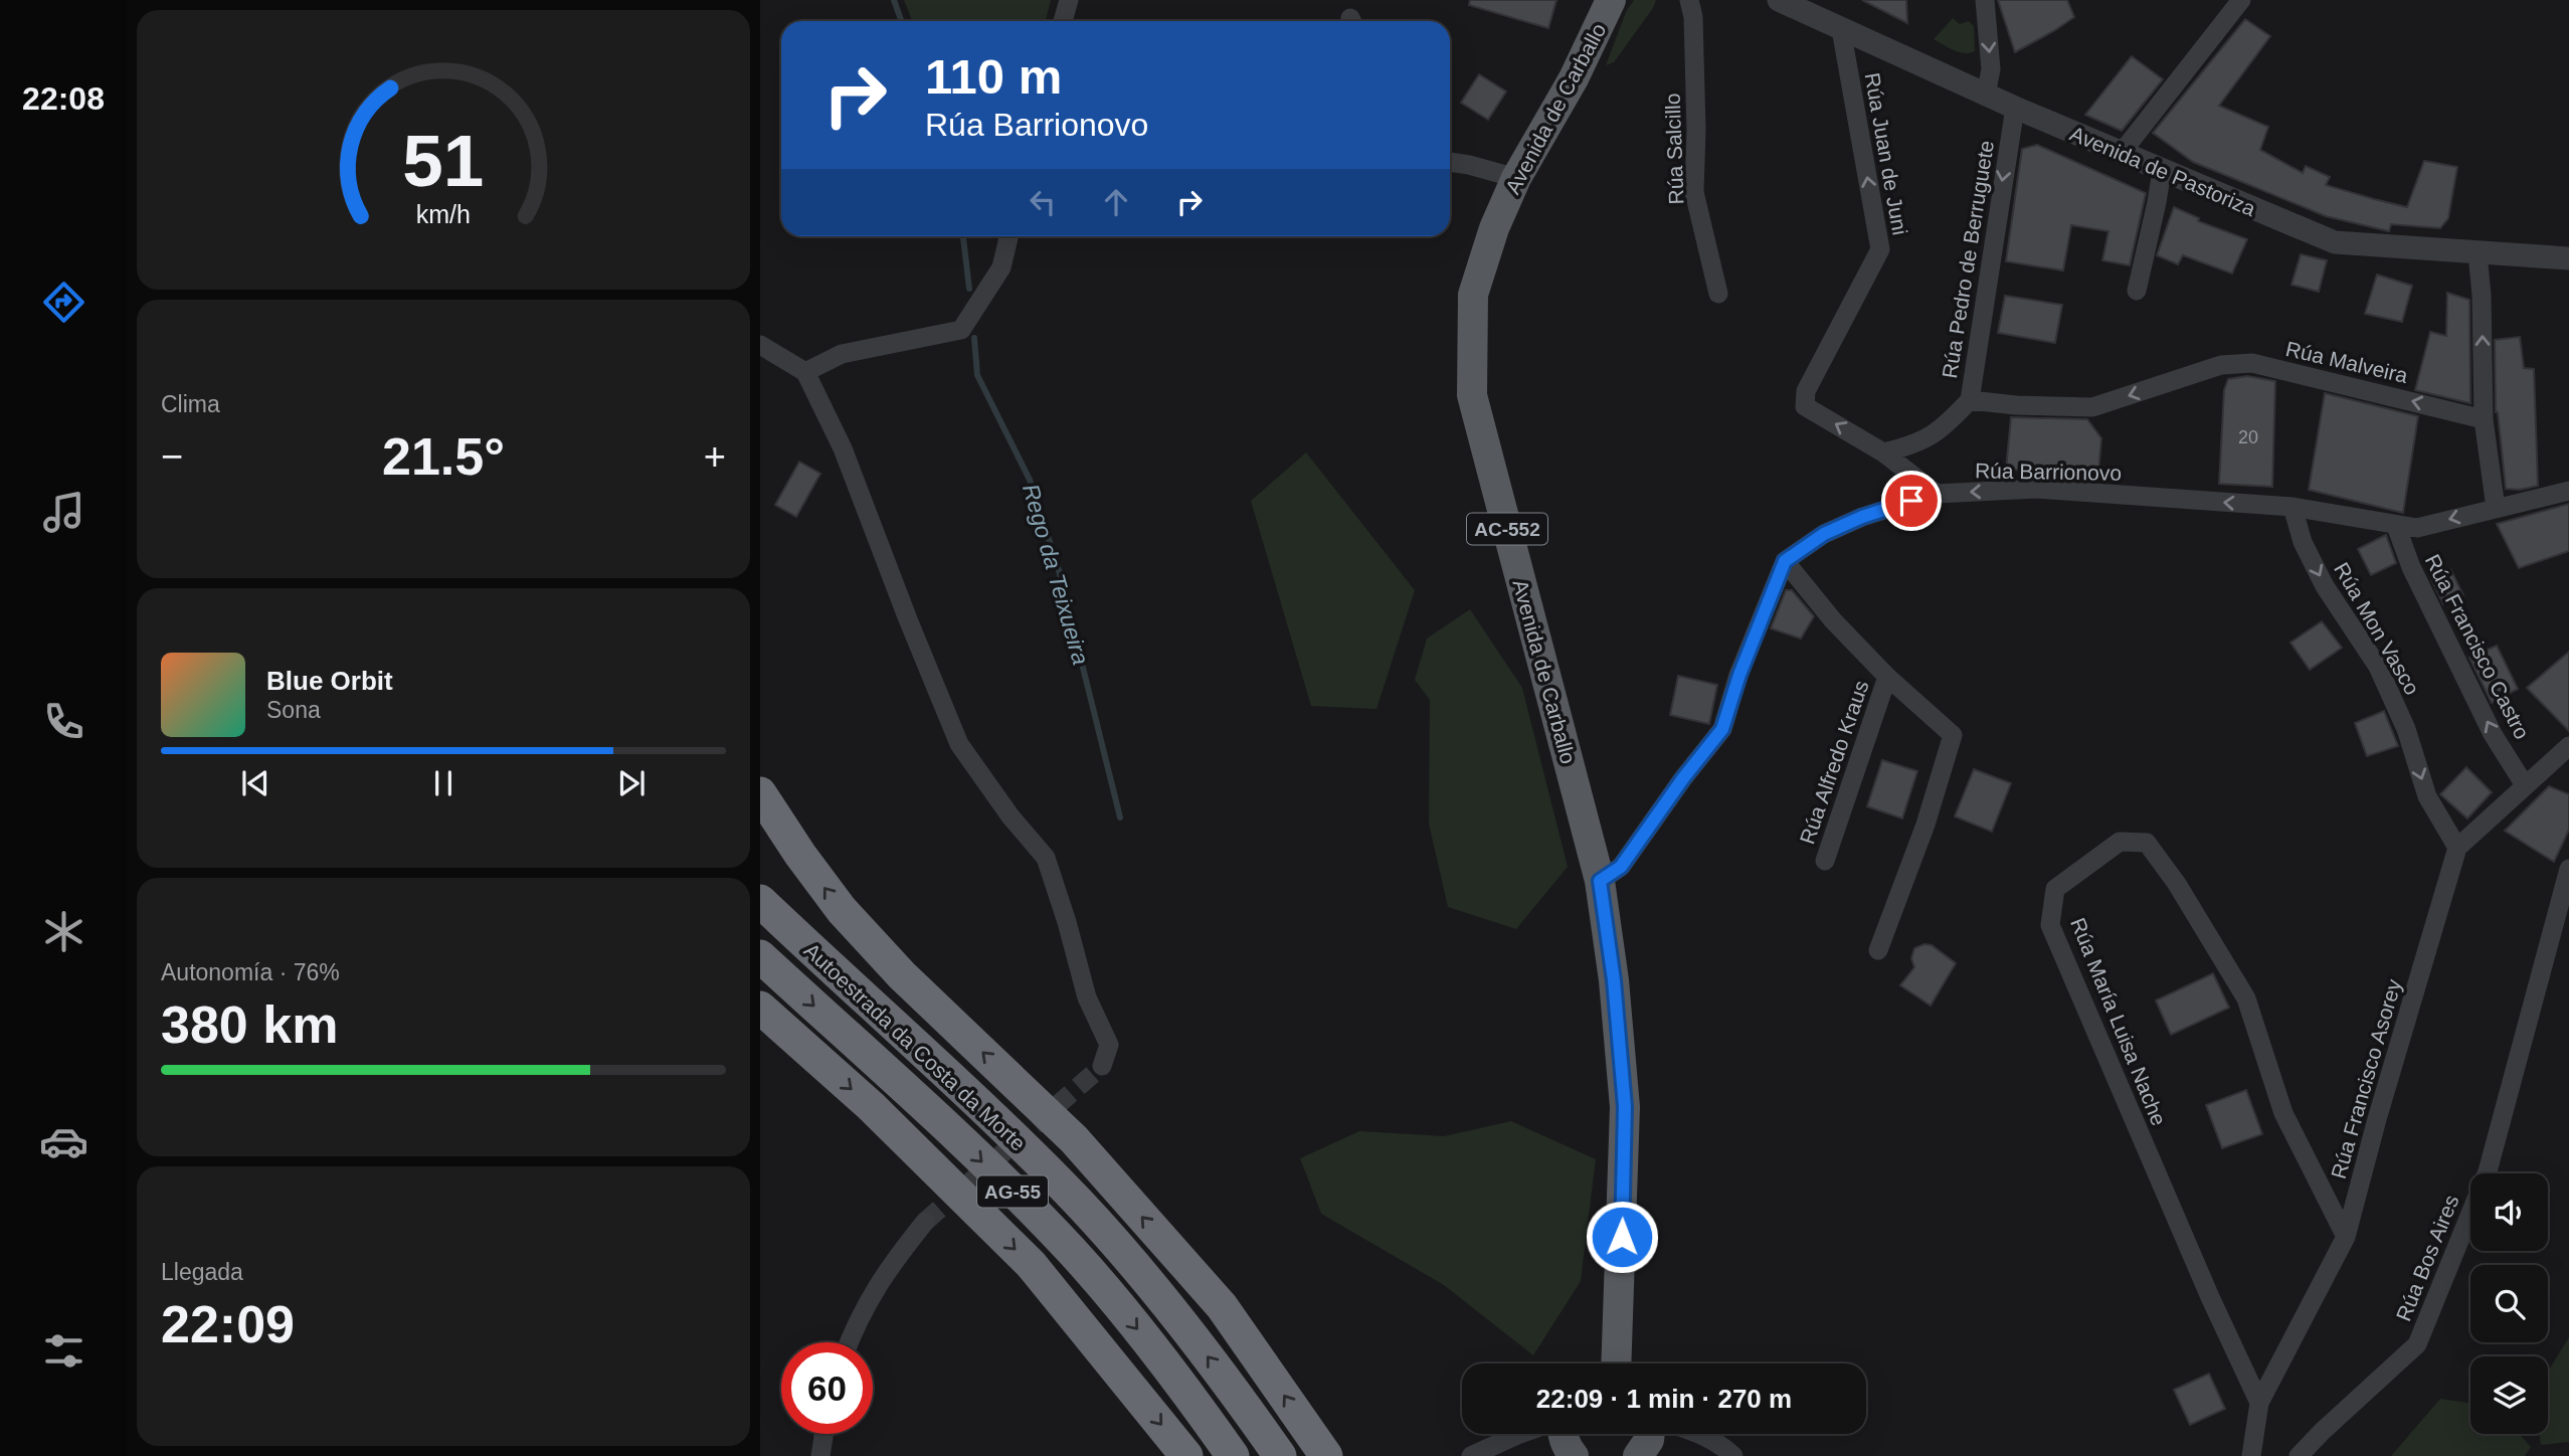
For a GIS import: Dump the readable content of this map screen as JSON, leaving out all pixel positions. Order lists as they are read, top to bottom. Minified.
{"streets":{"highway":["Autoestrada da Costa da Morte","AG-55"],"main road":["Avenida de Carballo","AC-552"],"street":["Rúa Salcillo","Rúa Juan de Juni","Avenida de Pastoriza","Rúa Pedro de Berruguete","Rúa Malveira","Rúa Barrionovo","Rúa Mon Vasco","Rúa Francisco Castro","Rúa Alfredo Kraus","Rúa María Luisa Nache","Rúa Francisco Asorey","Rúa Bos Aires"]},"crossings":[["Rúa Juan de Juni","Avenida de Pastoriza"],["Rúa Juan de Juni","Rúa Pedro de Berruguete"],["Rúa Juan de Juni","Rúa Barrionovo"],["Avenida de Pastoriza","Rúa Pedro de Berruguete"],["Rúa Pedro de Berruguete","Rúa Malveira"],["Rúa Barrionovo","Rúa Mon Vasco"],["Rúa Barrionovo","Rúa Francisco Castro"],["Rúa Mon Vasco","Rúa Francisco Asorey"],["Rúa María Luisa Nache","Rúa Francisco Asorey"]],"one_way":["Rúa Juan de Juni","Rúa Malveira","Rúa Barrionovo","Rúa Mon Vasco","Rúa Francisco Castro"],"water":["Rego da Teixueira"],"house_numbers":["20"],"page":{"tabs":"22:08","turn":["110 m","Rúa Barrionovo"],"tile":["Clima",["Autonomía · 76%","380 km"],["Llegada","22:09"]],"heat":["−","21.5°","+"],"song":["Blue Orbit","Sona"],"limit":"60","trip":"22:09 · 1 min · 270 m","gauge":["51","km/h"]}}
